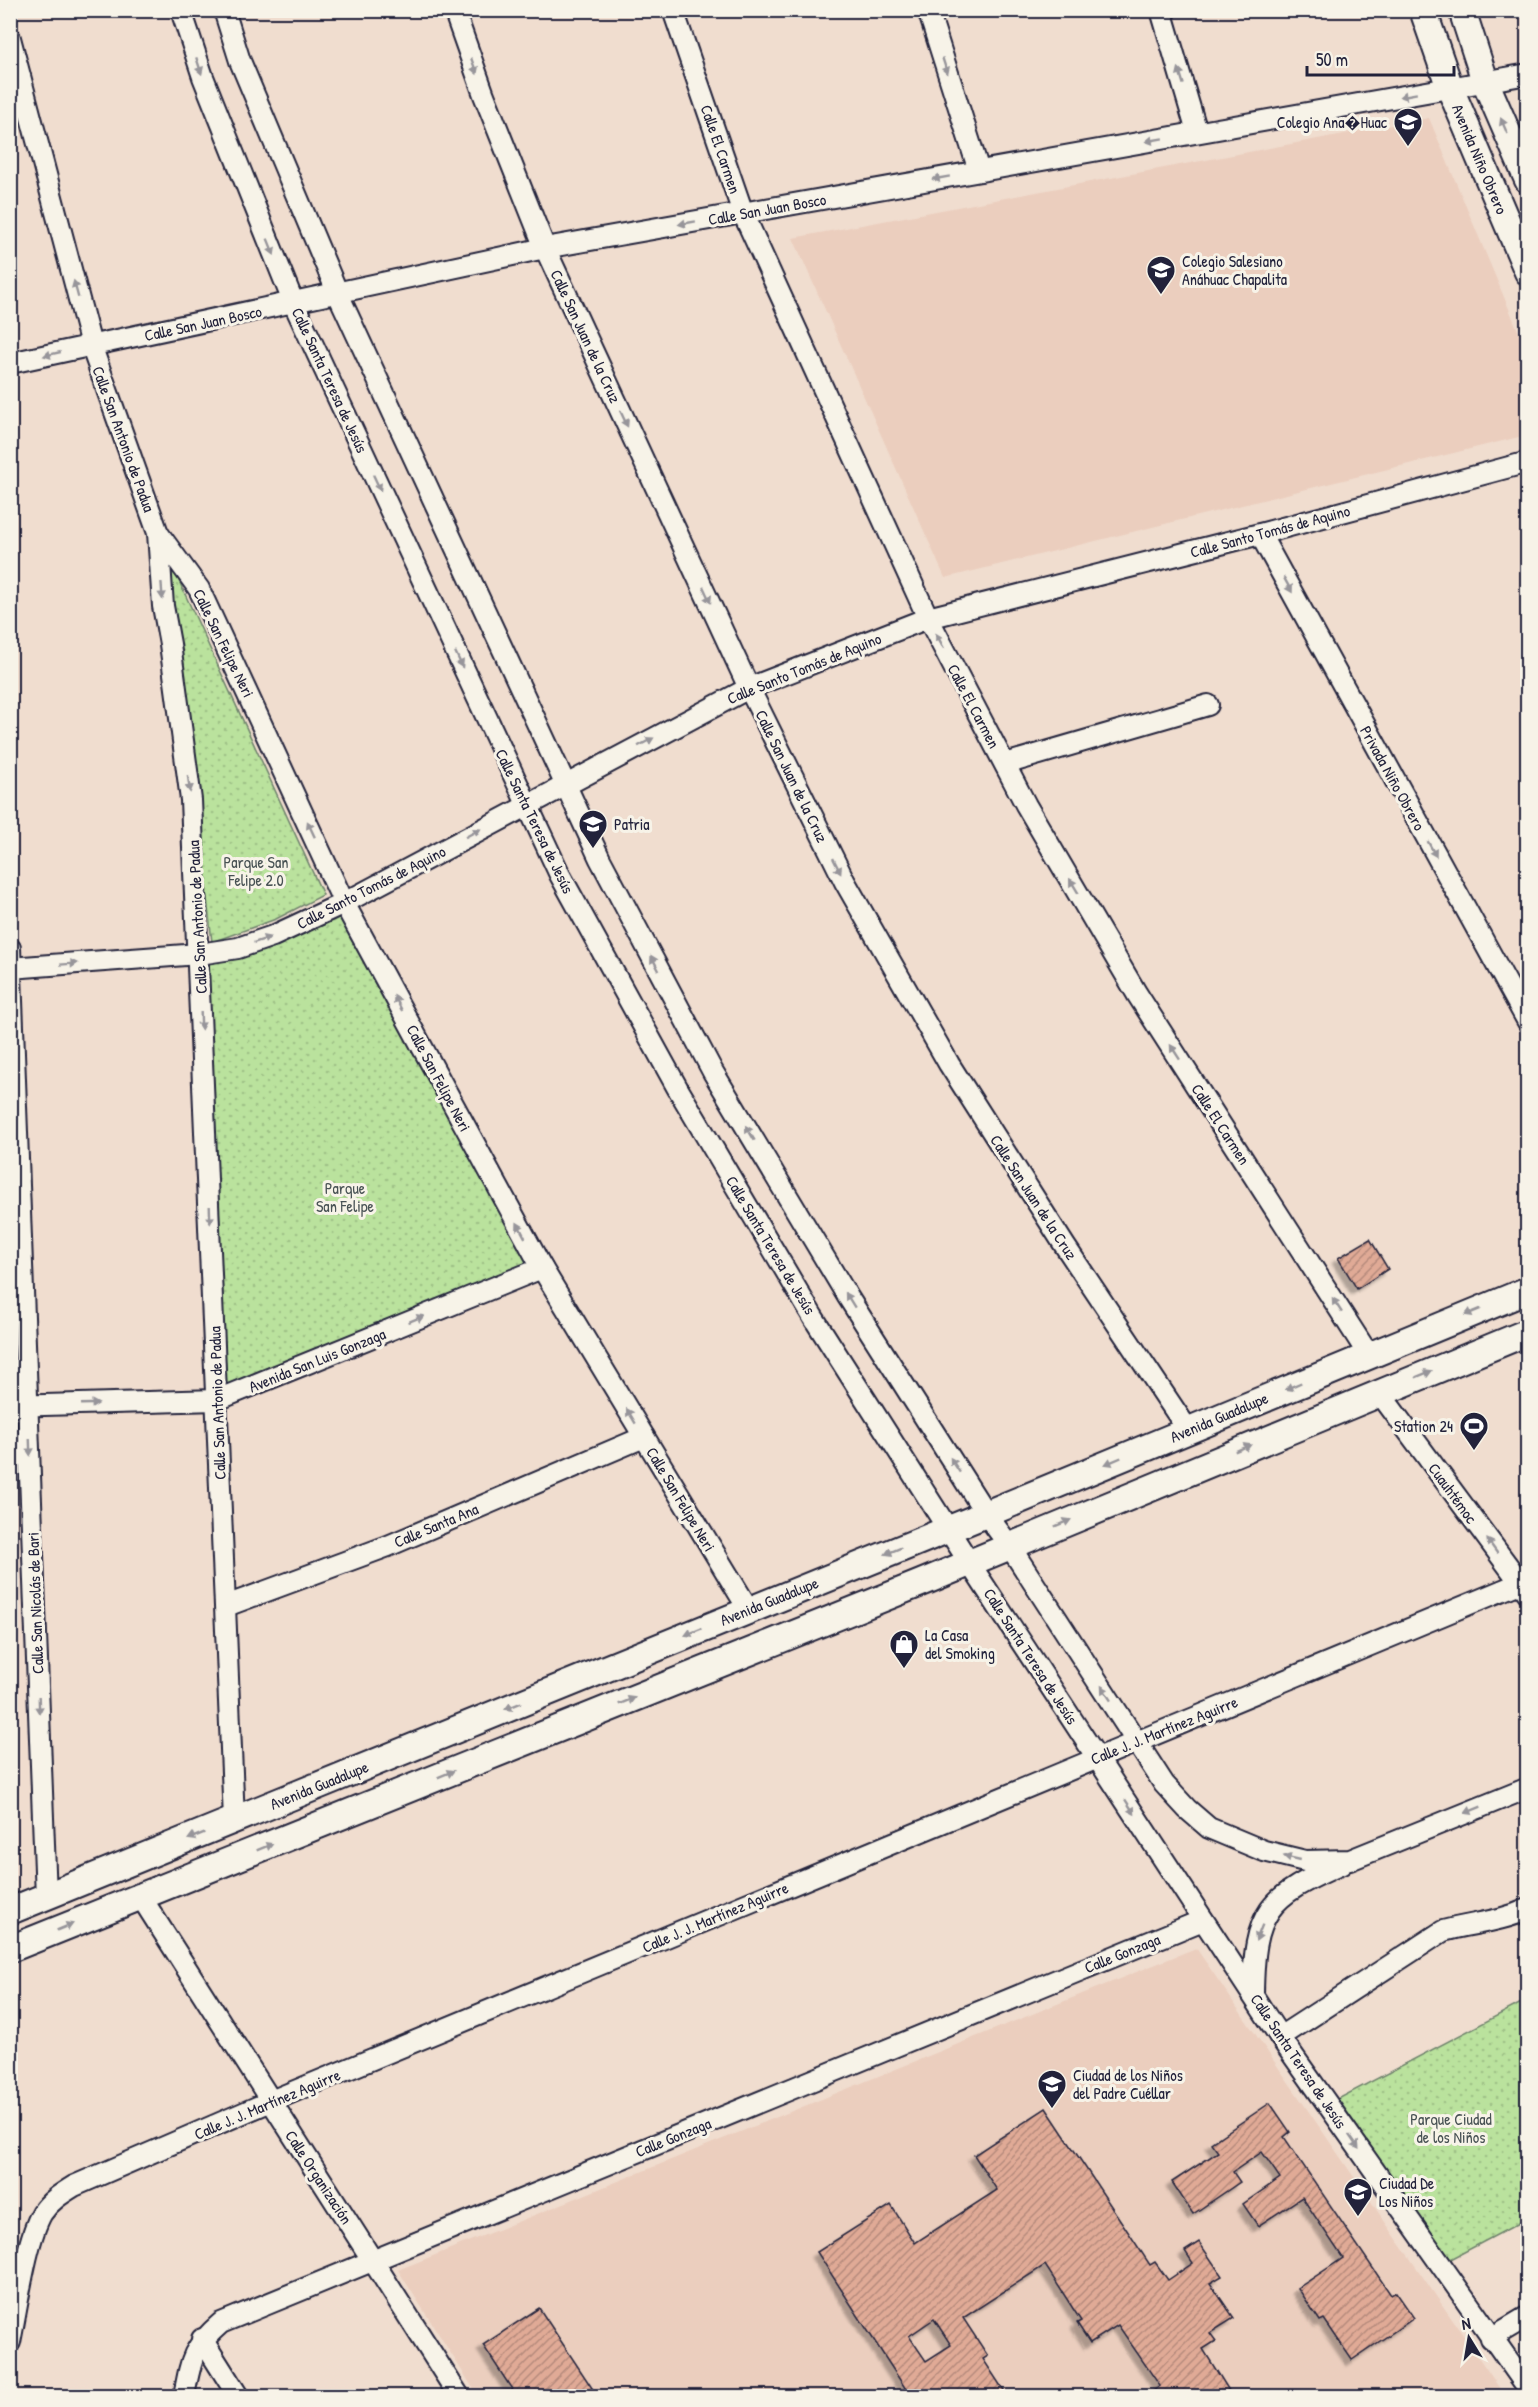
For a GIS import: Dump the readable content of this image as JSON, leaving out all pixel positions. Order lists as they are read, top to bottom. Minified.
{"streets":{"main road":["Avenida Niño Obrero","Avenida Guadalupe"],"street":["Calle El Carmen","Calle San Juan Bosco","Calle San Juan de la Cruz","Calle Santa Teresa de Jesús","Calle San Antonio de Padua","Calle Santo Tomás de Aquino","Calle San Felipe Neri","Privada Niño Obrero","Avenida San Luis Gonzaga","Cuauhtémoc","Calle Santa Ana","Calle San Nicolás de Bari","Calle J. J. Martínez Aguirre","Calle Gonzaga","Calle Organización"]},"crossings":[["Calle El Carmen","Calle San Juan Bosco"],["Calle El Carmen","Calle Santo Tomás de Aquino"],["Calle El Carmen","Avenida Guadalupe"],["Avenida Niño Obrero","Calle San Juan Bosco"],["Calle San Juan Bosco","Calle San Juan de la Cruz"],["Calle San Juan Bosco","Calle Santa Teresa de Jesús"],["Calle San Juan Bosco","Calle San Antonio de Padua"],["Calle San Juan de la Cruz","Calle Santo Tomás de Aquino"],["Calle San Juan de la Cruz","Avenida Guadalupe"],["Calle Santa Teresa de Jesús","Calle Santo Tomás de Aquino"],["Calle Santa Teresa de Jesús","Avenida Guadalupe"],["Calle Santa Teresa de Jesús","Calle J. J. Martínez Aguirre"],["Calle Santa Teresa de Jesús","Calle Gonzaga"],["Calle San Antonio de Padua","Calle Santo Tomás de Aquino"],["Calle San Antonio de Padua","Calle San Felipe Neri"],["Calle San Antonio de Padua","Avenida San Luis Gonzaga"],["Calle San Antonio de Padua","Avenida Guadalupe"],["Calle San Antonio de Padua","Calle Santa Ana"],["Calle Santo Tomás de Aquino","Calle San Felipe Neri"],["Calle Santo Tomás de Aquino","Privada Niño Obrero"],["Calle Santo Tomás de Aquino","Calle San Nicolás de Bari"],["Calle San Felipe Neri","Avenida San Luis Gonzaga"],["Calle San Felipe Neri","Avenida Guadalupe"],["Calle San Felipe Neri","Calle Santa Ana"],["Avenida San Luis Gonzaga","Calle San Nicolás de Bari"],["Avenida Guadalupe","Calle San Nicolás de Bari"],["Cuauhtémoc","Calle J. J. Martínez Aguirre"],["Calle J. J. Martínez Aguirre","Calle Organización"],["Calle Gonzaga","Calle Organización"]],"one_way":["Calle El Carmen","Calle San Juan Bosco","Calle San Juan de la Cruz","Calle Santo Tomás de Aquino","Calle San Felipe Neri","Privada Niño Obrero","Avenida San Luis Gonzaga","Cuauhtémoc","Calle San Nicolás de Bari"],"parks":["Parque San Felipe 2.0","Parque San Felipe","Parque Ciudad de los Niños"],"places":{"school or university":["Colegio Ana�Huac","Colegio Salesiano Anáhuac Chapalita","Patria","Ciudad de los Niños del Padre Cuéllar","Ciudad De Los Niños"],"sports":["Station 24"],"shop":["La Casa del Smoking"]},"scale_bar":"50 m","north":"top"}
